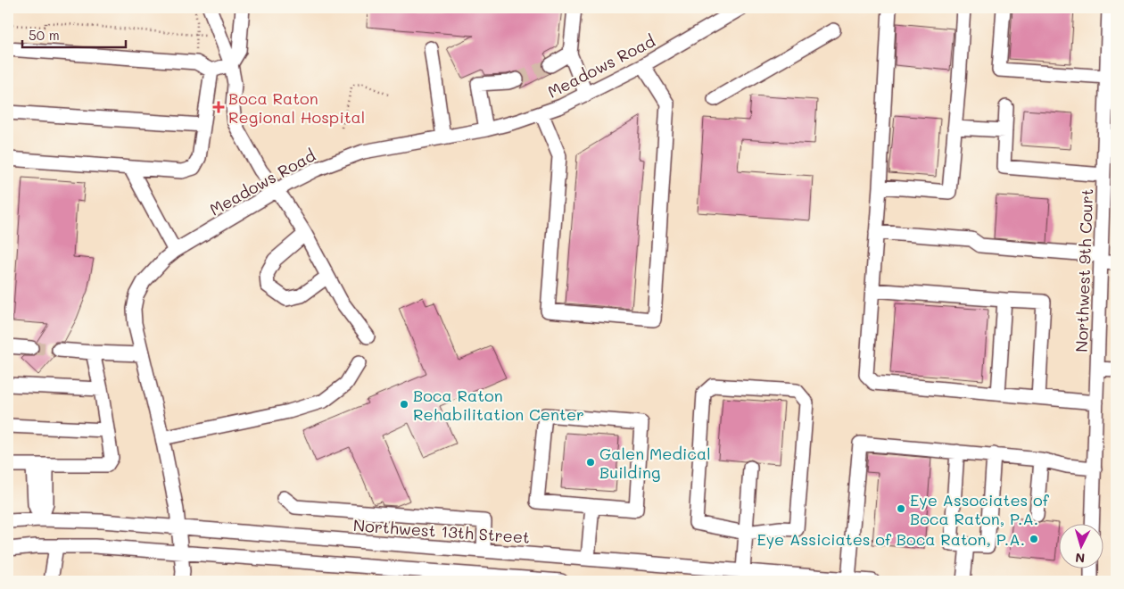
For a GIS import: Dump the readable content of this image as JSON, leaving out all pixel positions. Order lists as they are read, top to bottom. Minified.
{"streets":{"street":["Meadows Road","Northwest 9th Court","Northwest 13th Street"]},"crossings":[["Meadows Road","Northwest 13th Street"]],"places":{"health":["Boca Raton Regional Hospital"],"other":["Boca Raton Rehabilitation Center","Galen Medical Building","Eye Associates of Boca Raton, P.A.","Eye Assiciates of Boca Raton, P.A."]},"scale_bar":"50 m","north":"bottom"}
